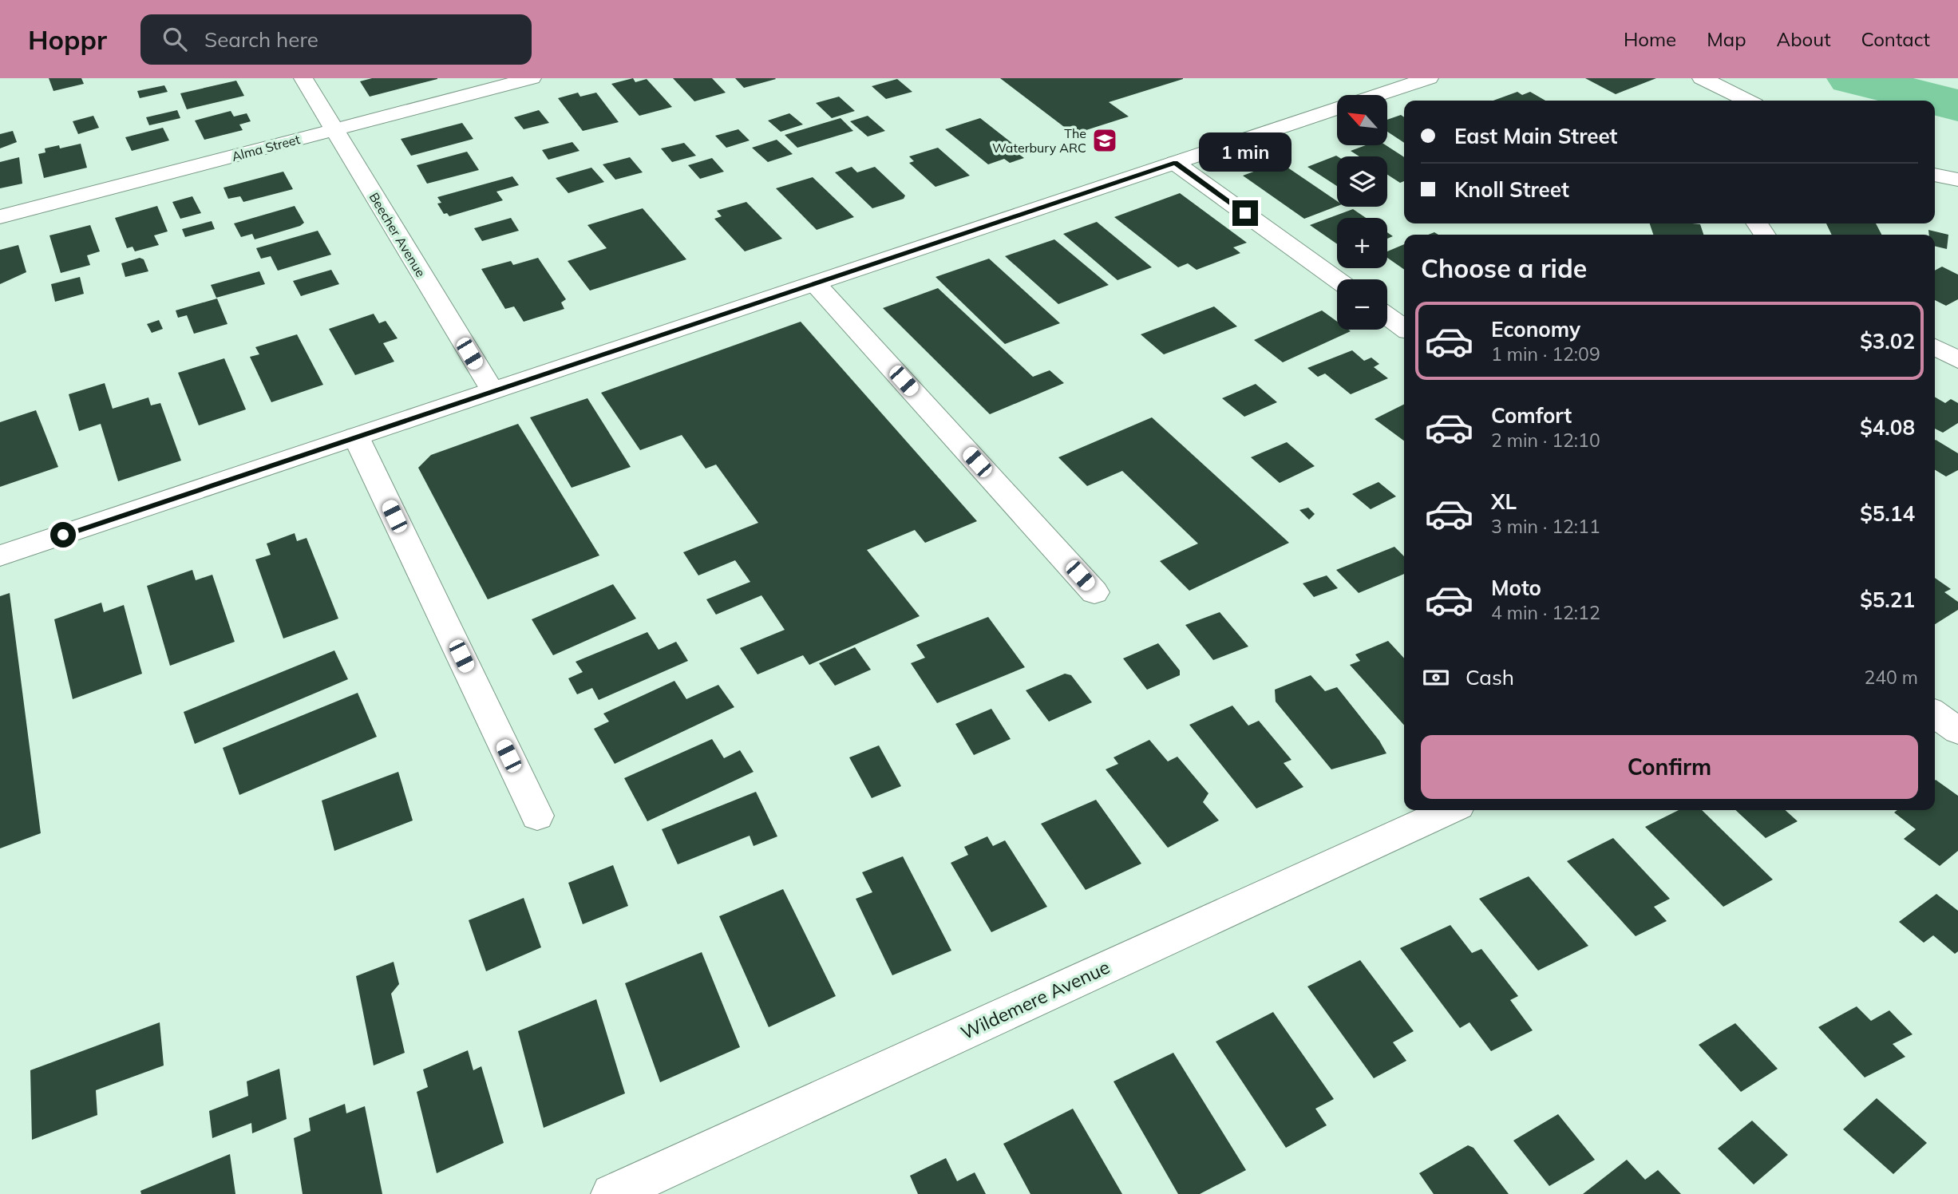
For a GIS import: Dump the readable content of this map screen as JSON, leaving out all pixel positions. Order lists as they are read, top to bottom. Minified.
{"streets":{"street":["Alma Street","Beecher Avenue","Wildemere Avenue"]},"crossings":[["Alma Street","Beecher Avenue"]],"places":{"school or university":["The Waterbury ARC"]},"north":"top left","page":{"header":"Hoppr","search":"Search here","nav":["Home","Map","About","Contact"],"map_buttons":["+","−"],"banner":["East Main Street","Knoll Street"],"bubble":"1 min","heading":"Choose a ride","list":[{"name":"Economy","note":"1 min · 12:09","value":"$3.02"},{"name":"Comfort","note":"2 min · 12:10","value":"$4.08"},{"name":"XL","note":"3 min · 12:11","value":"$5.14"},{"name":"Moto","note":"4 min · 12:12","value":"$5.21"}],"pay":["Cash","240 m"],"buttons":"Confirm"}}
